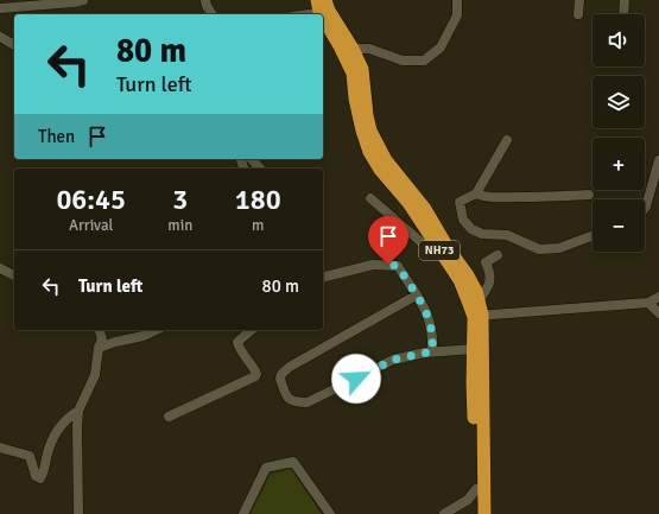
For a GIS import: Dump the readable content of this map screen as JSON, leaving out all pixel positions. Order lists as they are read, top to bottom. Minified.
{"streets":{"highway":["NH73"]},"page":{"map_buttons":["+","−"],"turn":["80 m","Turn left"],"then":"Then","eta":["06:45","Arrival","3","min","180","m"],"list":[{"name":"Turn left","value":"80 m"}]}}
